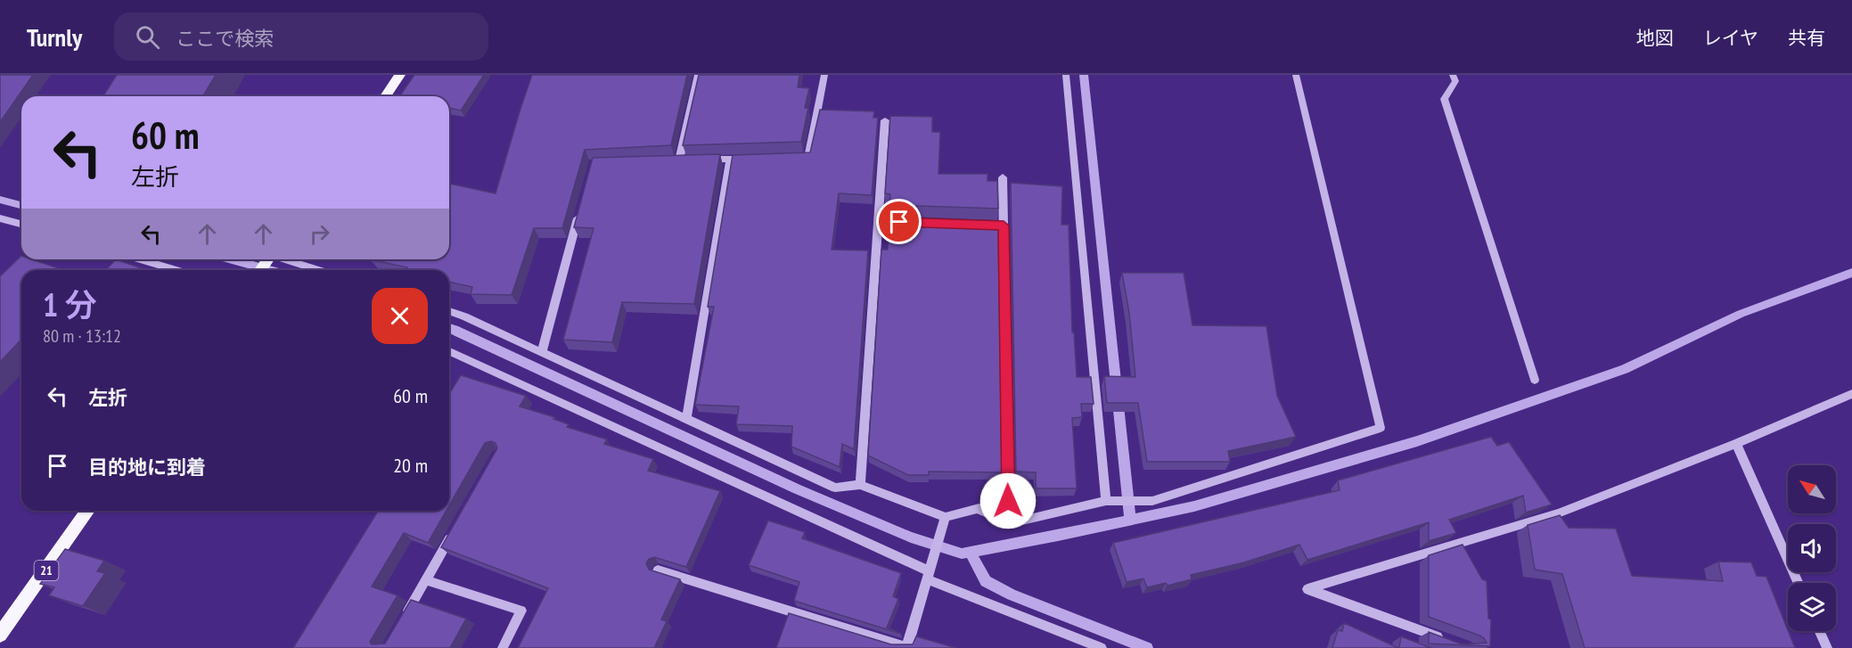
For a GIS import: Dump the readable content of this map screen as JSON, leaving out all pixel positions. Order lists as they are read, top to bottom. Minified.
{"streets":{"main road":["21"]},"north":"top left","page":{"header":"Turnly","search":"ここで検索","nav":["地図","レイヤ","共有"],"turn":["60 m","左折"],"heading":["1 分","80 m · 13:12"],"list":[{"name":"左折","value":"60 m"},{"name":"目的地に到着","value":"20 m"}]}}
